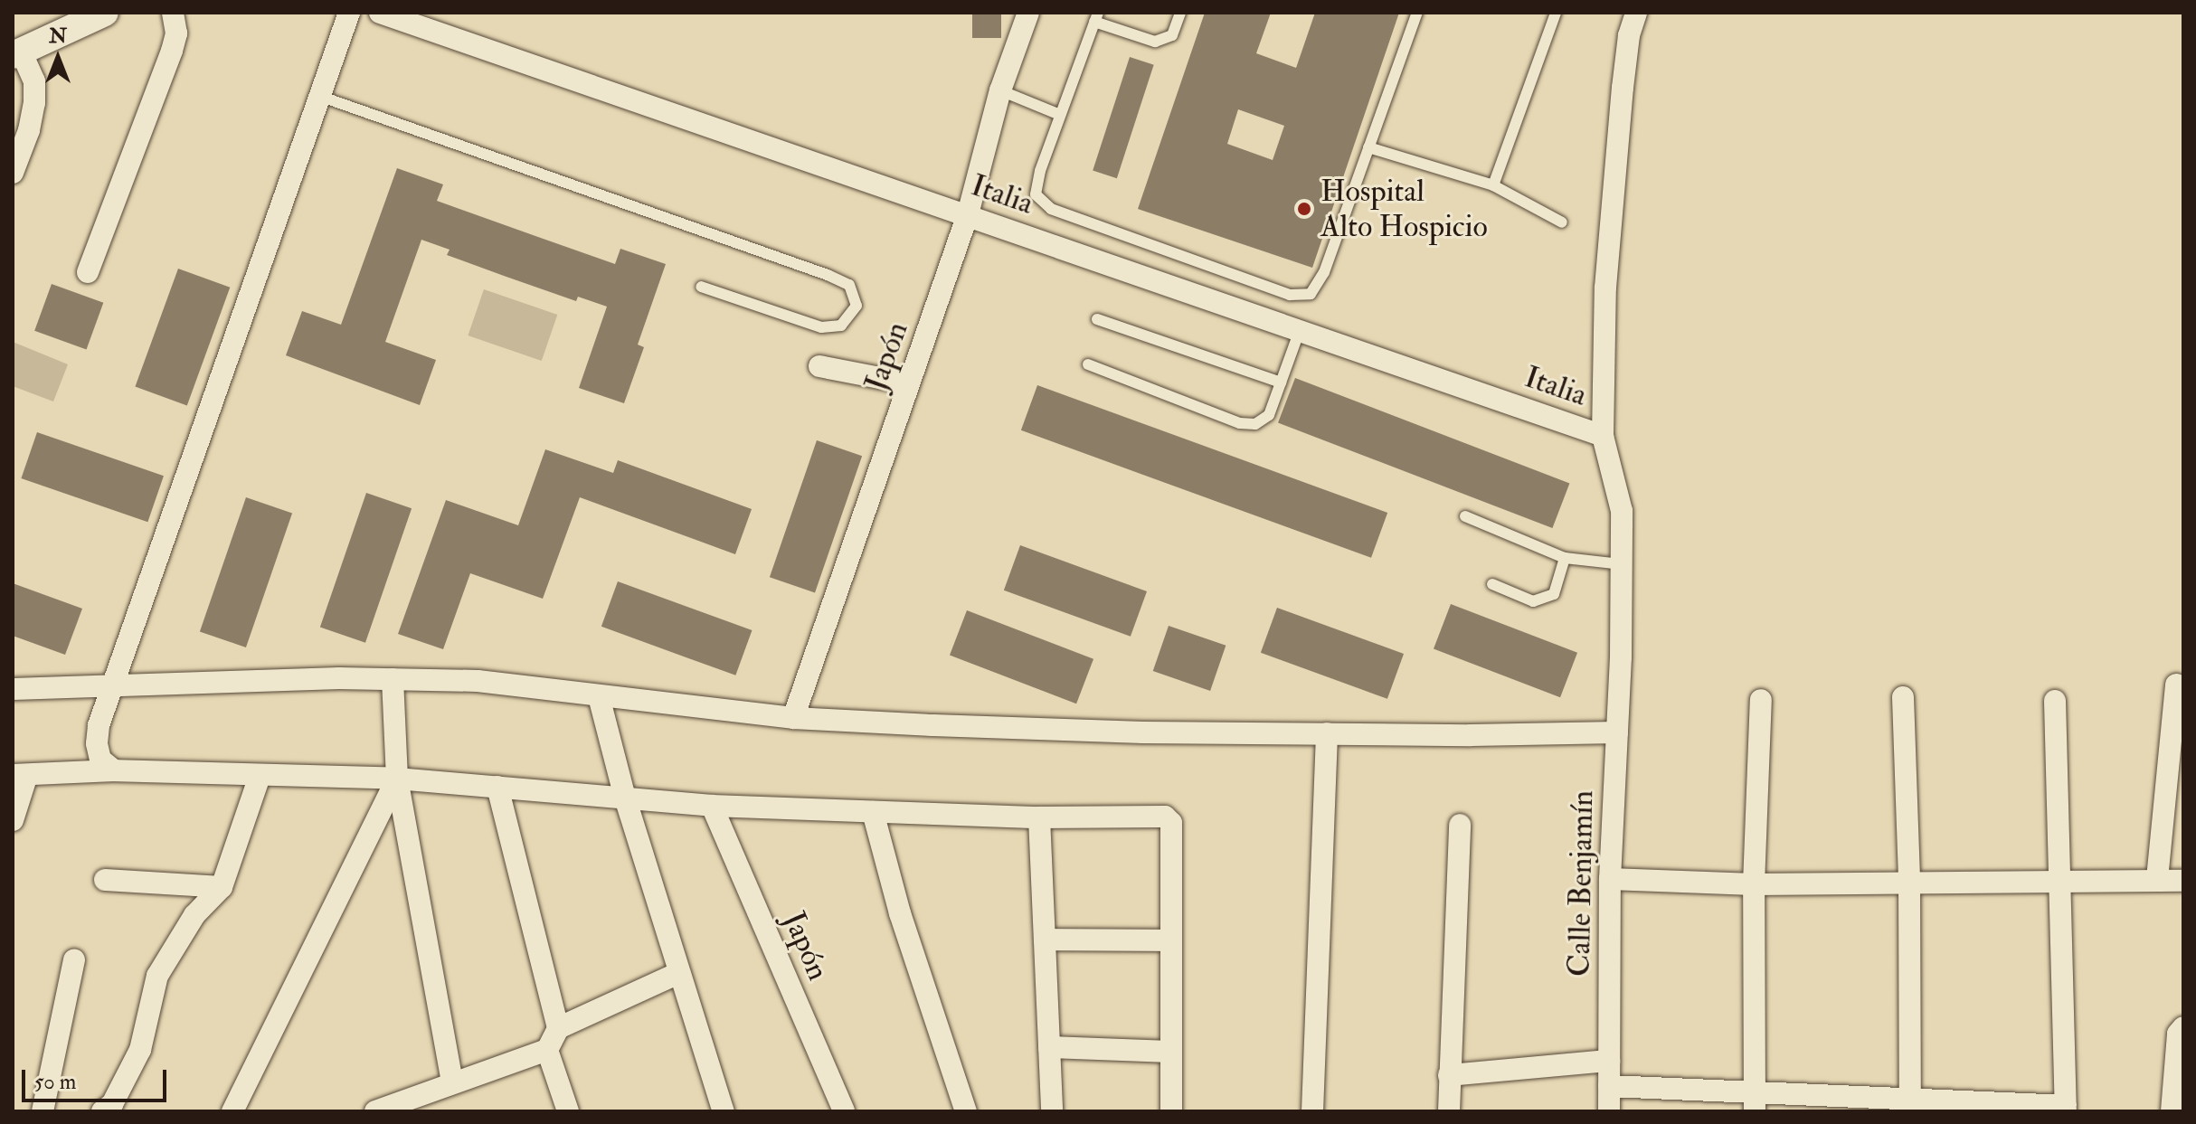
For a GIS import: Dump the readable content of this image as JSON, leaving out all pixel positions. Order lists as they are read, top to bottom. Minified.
{"streets":{"street":["Italia","Japón","Calle Benjamín"]},"crossings":[["Italia","Japón"],["Italia","Calle Benjamín"]],"places":["Hospital Alto Hospicio"],"scale_bar":"50 m","north":"top"}
